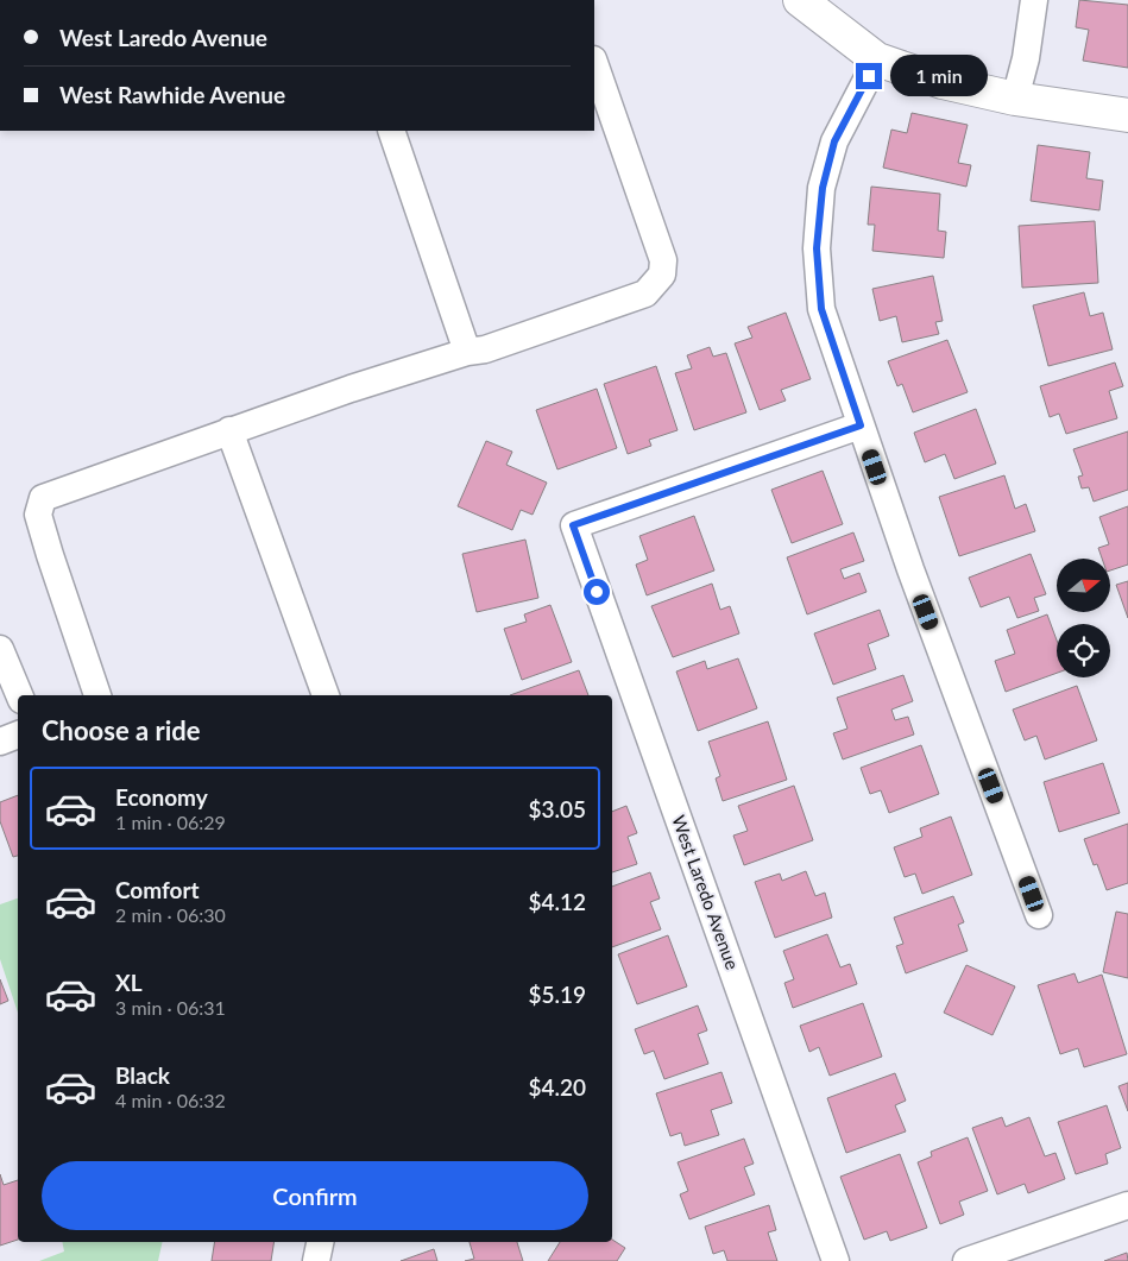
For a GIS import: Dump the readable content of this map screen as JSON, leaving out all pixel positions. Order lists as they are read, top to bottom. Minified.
{"streets":{"street":["West Laredo Avenue"]},"north":"right","page":{"banner":["West Laredo Avenue","West Rawhide Avenue"],"bubble":"1 min","heading":"Choose a ride","list":[{"name":"Economy","note":"1 min · 06:29","value":"$3.05"},{"name":"Comfort","note":"2 min · 06:30","value":"$4.12"},{"name":"XL","note":"3 min · 06:31","value":"$5.19"},{"name":"Black","note":"4 min · 06:32","value":"$4.20"}],"buttons":"Confirm"}}
